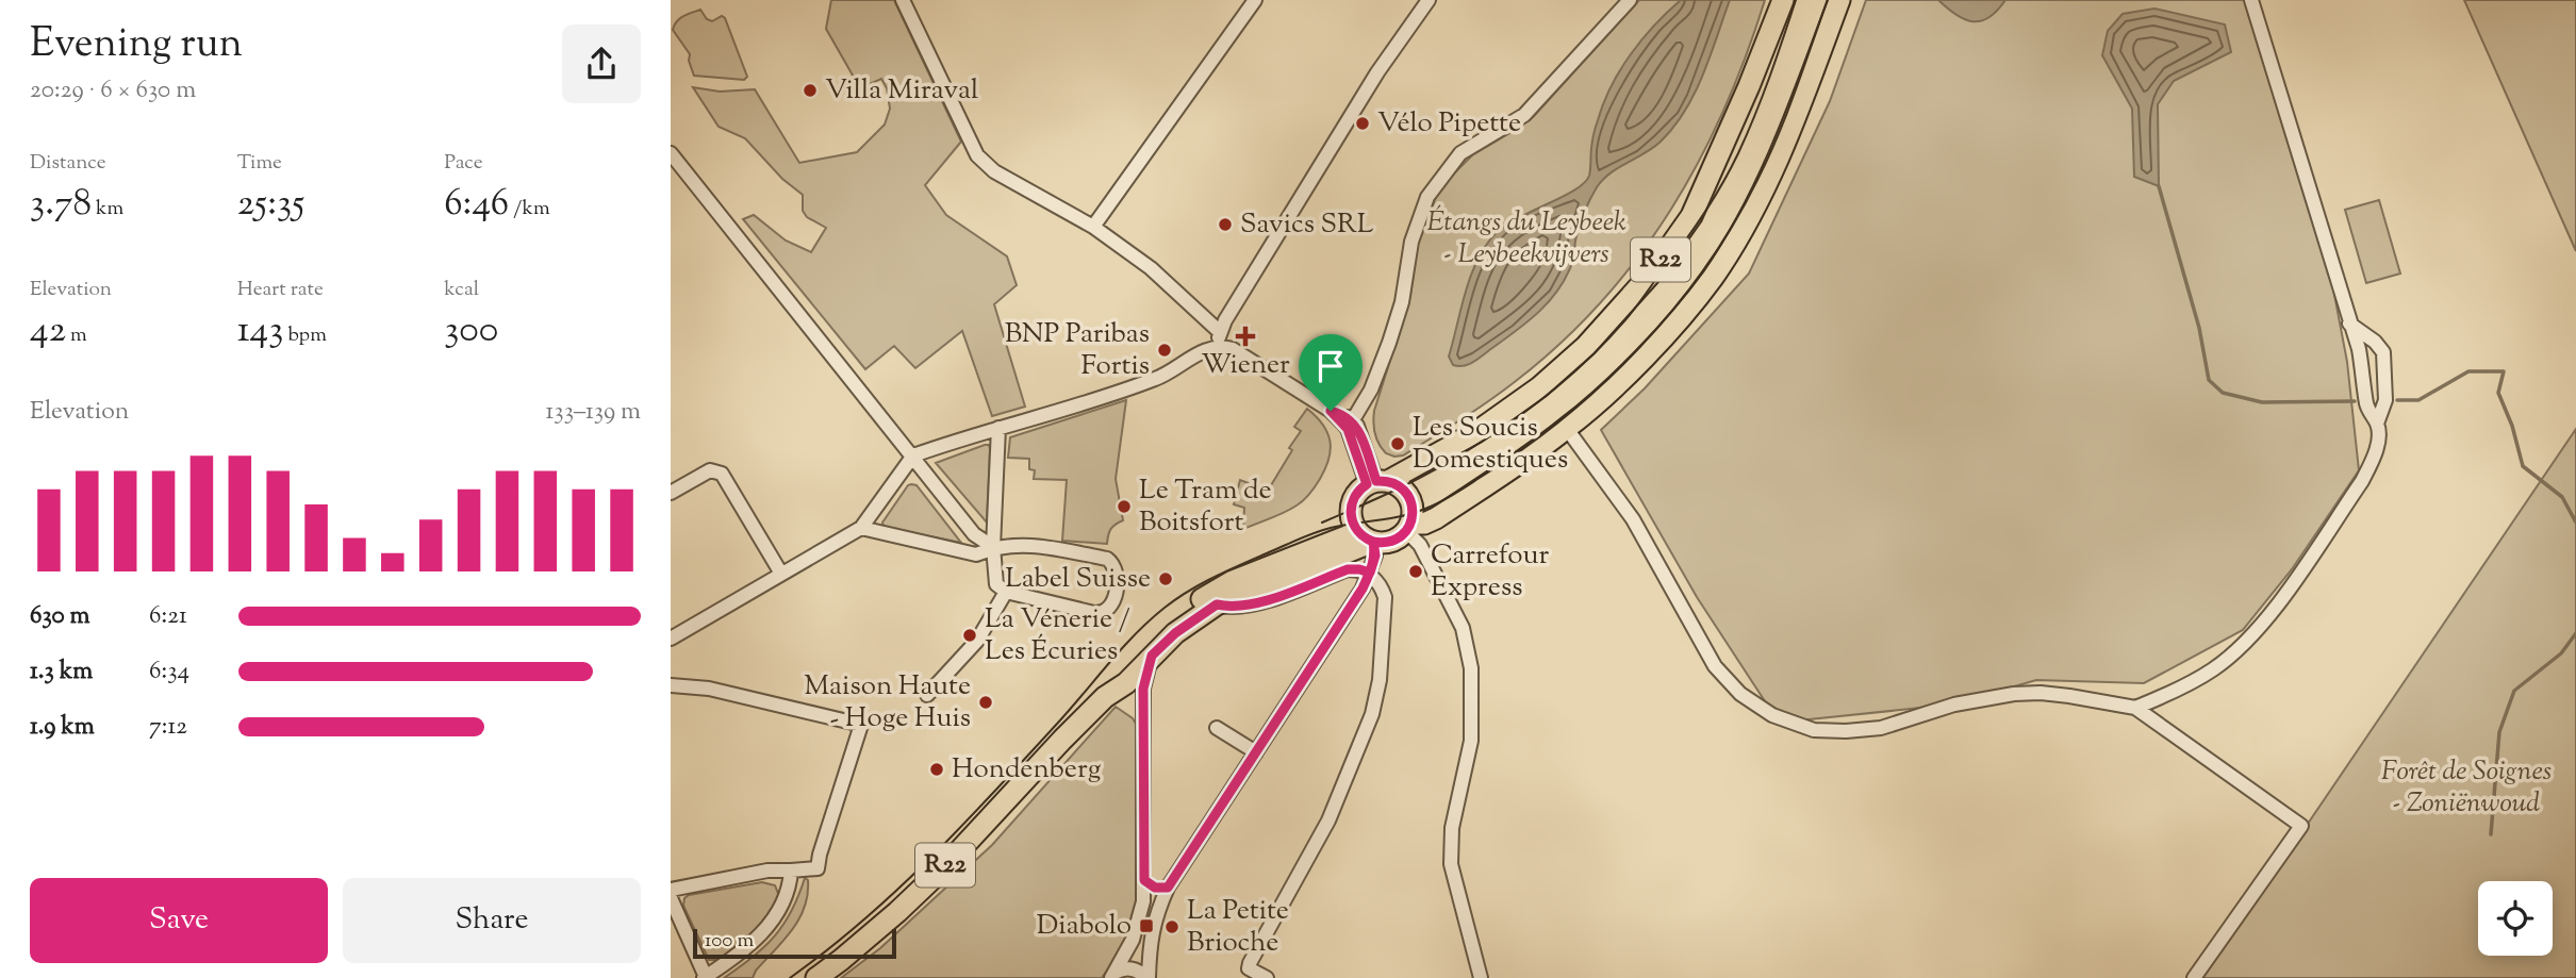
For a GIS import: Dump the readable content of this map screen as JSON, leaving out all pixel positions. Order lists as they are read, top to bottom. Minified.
{"streets":{"main road":["R22"]},"parks":["Étangs du Leybeek - Leybeekvijvers","Forêt de Soignes - Zoniënwoud"],"places":{"other":["Villa Miraval","Vélo Pipette","Savics SRL","BNP Paribas Fortis","Les Soucis Domestiques","Le Tram de Boitsfort","Carrefour Express","Label Suisse","La Vénerie / Les Écuries","Maison Haute - Hoge Huis","Hondenberg","La Petite Brioche"],"health":["Wiener"],"transit":["Diabolo"]},"scale_bar":"100 m","page":{"heading":["Evening run","20:29 · 6 × 630 m"],"stats":[["Distance","3.78 km"],["Time","25:35"],["Pace","6:46 /km"],["Elevation","42 m"],["Heart rate","143 bpm"],["kcal","300"]],"chart":["Elevation","133–139 m"],"list":[{"name":"630 m","note":"6:21"},{"name":"1.3 km","note":"6:34"},{"name":"1.9 km","note":"7:12"}],"buttons":["Save","Share"],"scale":"100 m"}}
